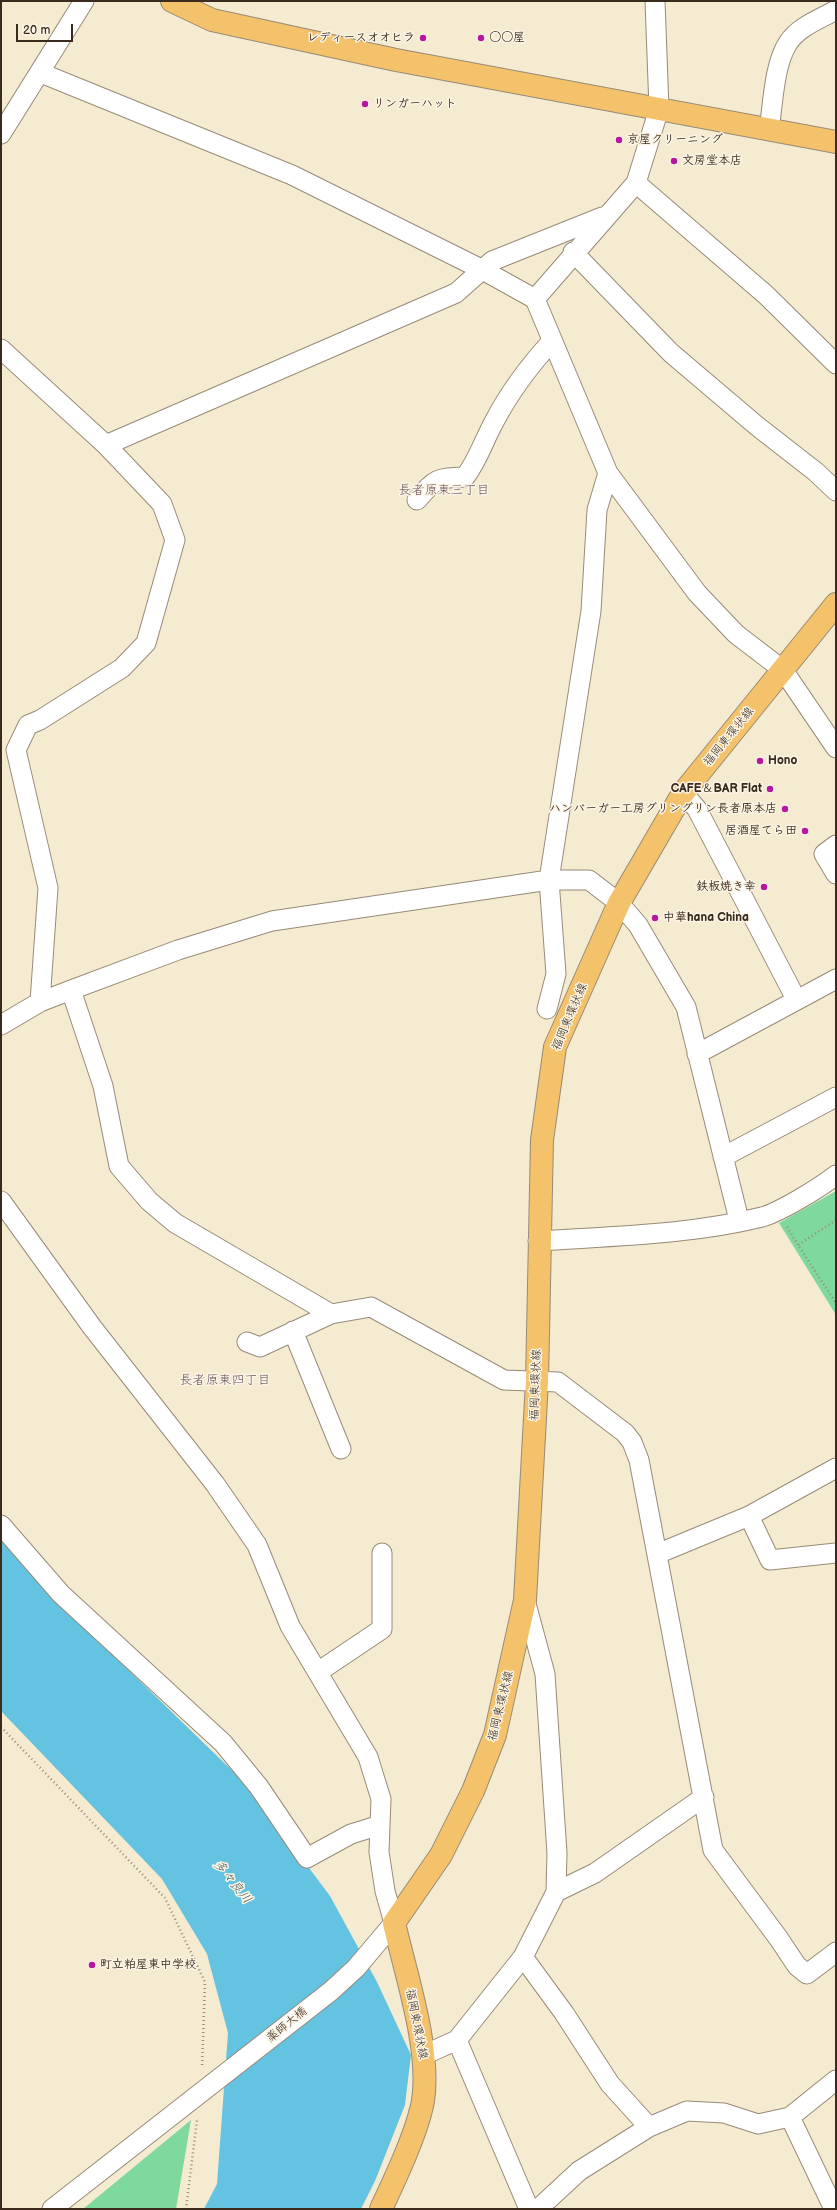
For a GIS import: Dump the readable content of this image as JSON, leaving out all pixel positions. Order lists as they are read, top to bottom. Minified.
{"streets":{"main road":["福岡東環状線"],"street":["薬師大橋"]},"crossings":[["福岡東環状線","薬師大橋"]],"districts":["長者原東三丁目","長者原東四丁目"],"water":["多々良川"],"places":["レディースオオヒラ","○○屋","リンガーハット","京屋クリーニング","文房堂本店","Hono","CAFE＆BAR Flat","ハンバーガー工房グリングリン長者原本店","居酒屋てら田","鉄板焼き幸","中華hana China","町立粕屋東中学校"],"scale_bar":"20 m"}
